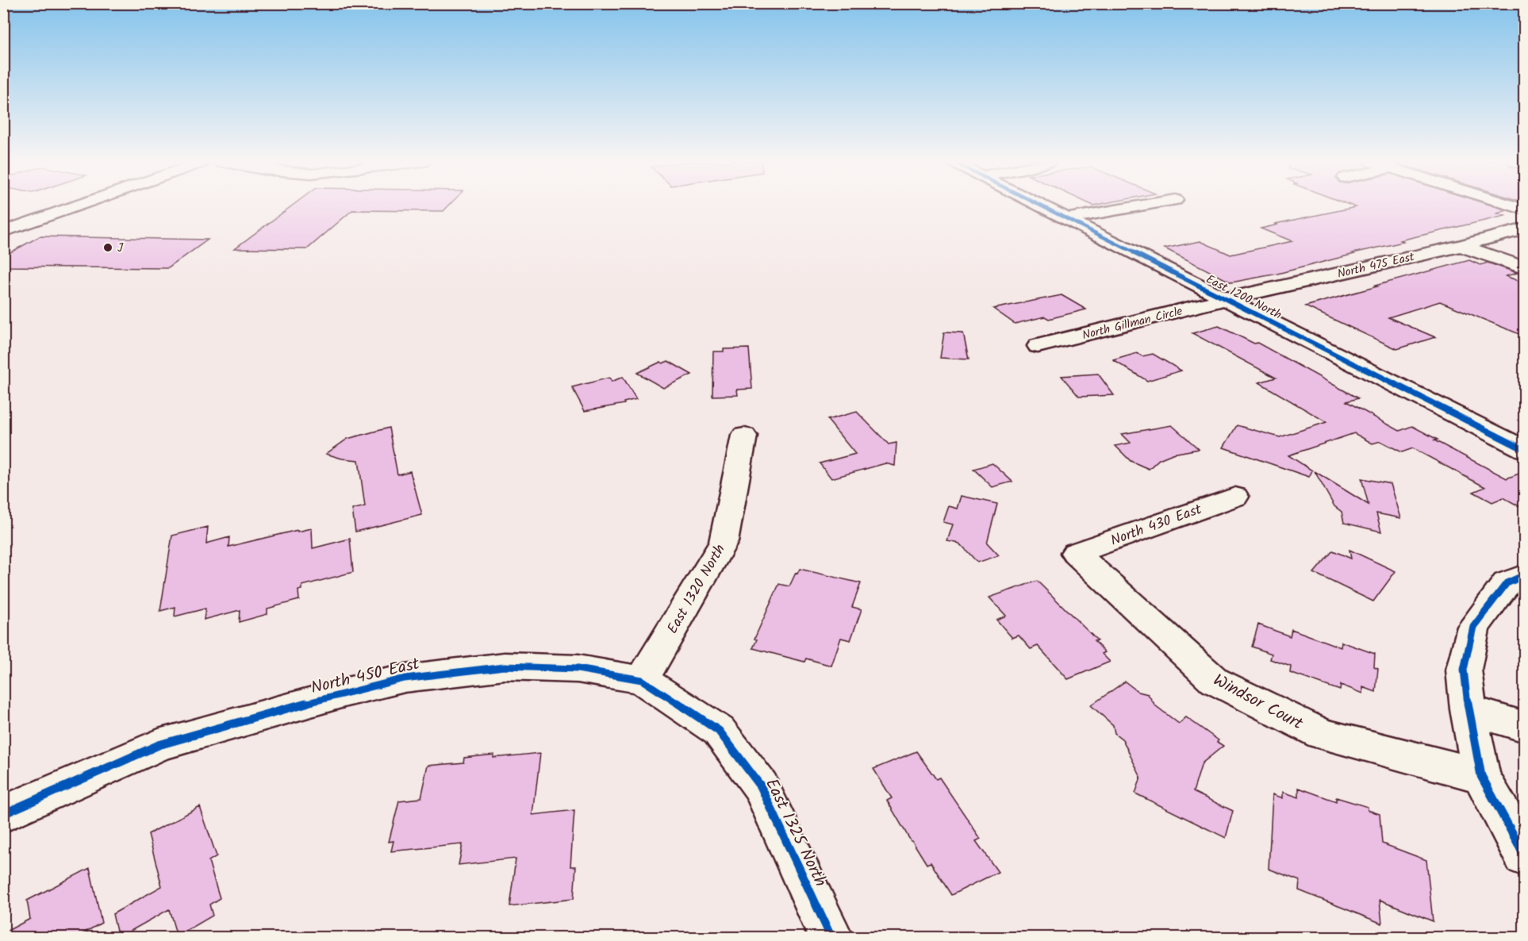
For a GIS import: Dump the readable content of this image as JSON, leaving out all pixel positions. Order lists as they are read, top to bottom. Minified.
{"streets":{"street":["North 475 East","East 1200 North","North Gillman Circle","North 430 East","East 1320 North","North 450 East","Windsor Court","East 1325 North"]},"crossings":[["North 475 East","East 1200 North"],["North 475 East","North Gillman Circle"],["East 1200 North","North Gillman Circle"],["North 430 East","Windsor Court"],["East 1320 North","North 450 East"],["North 450 East","East 1325 North"]],"places":["J"]}
